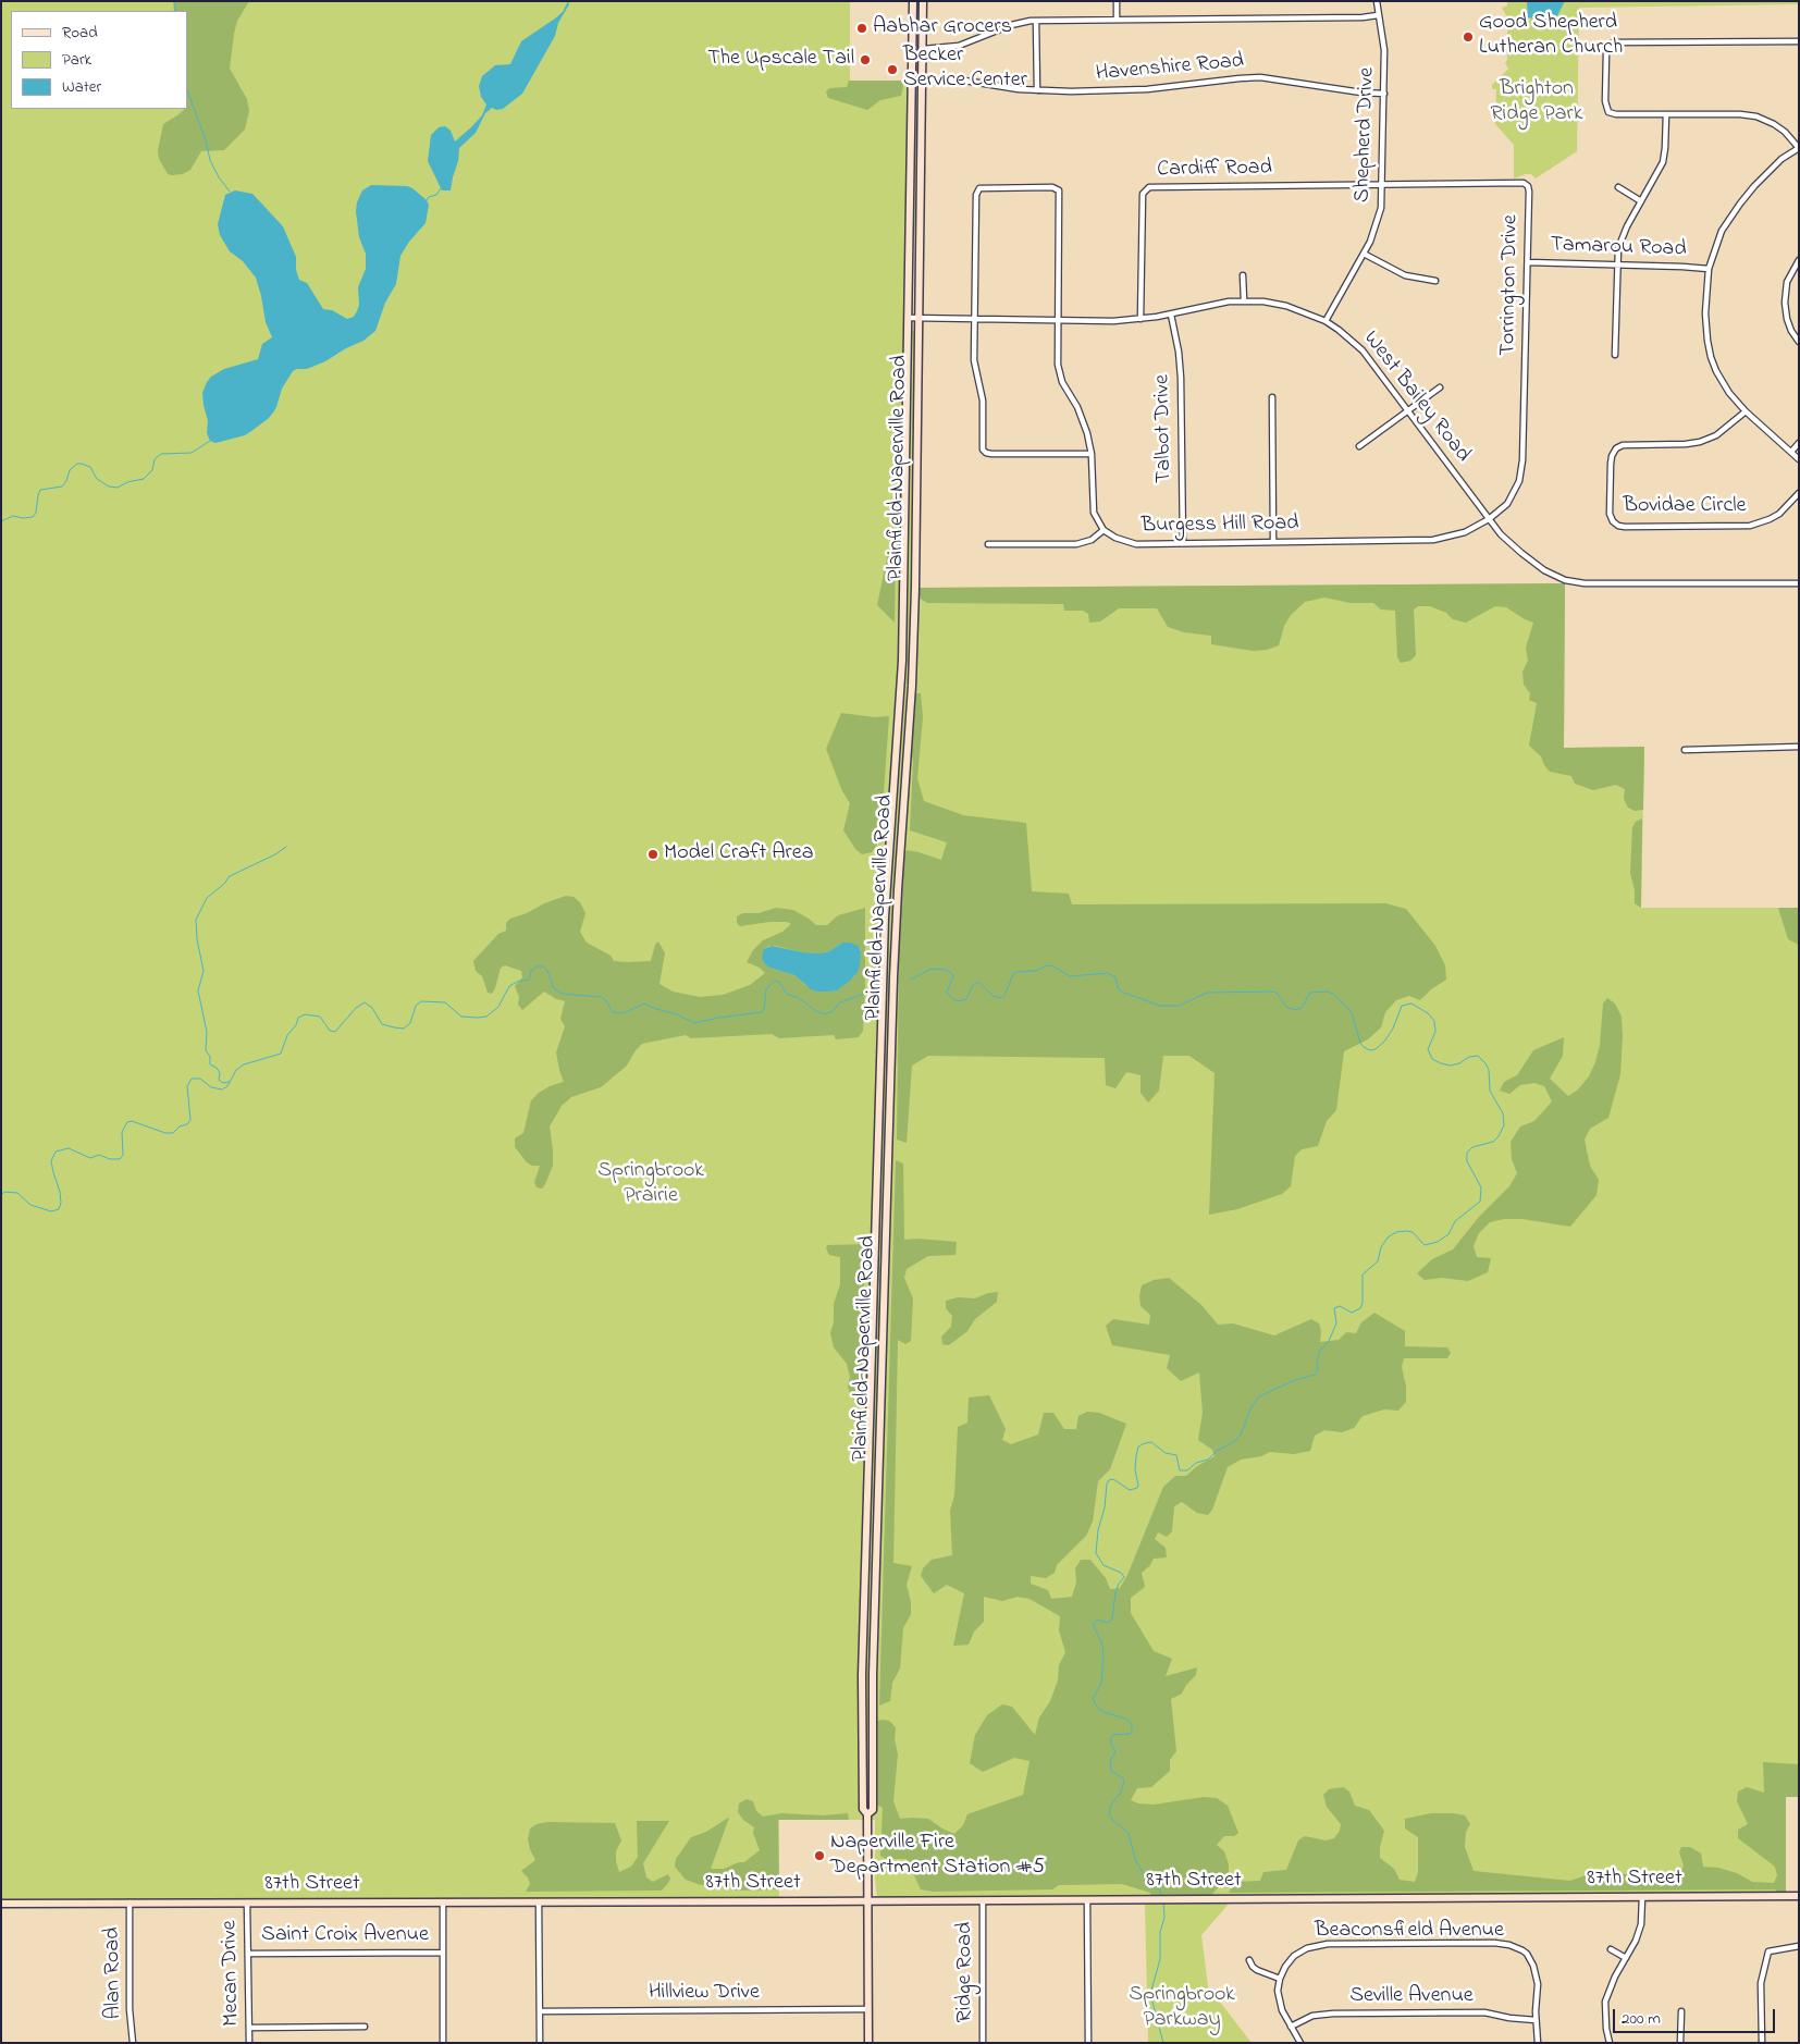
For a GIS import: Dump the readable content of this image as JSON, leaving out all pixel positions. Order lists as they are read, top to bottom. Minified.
{"streets":{"main road":["Plainfield-Naperville Road","87th Street"],"street":["Havenshire Road","Shepherd Drive","Cardiff Road","Tamarou Road","Torrington Drive","West Bailey Road","Talbot Drive","Bovidae Circle","Burgess Hill Road","Beaconsfield Avenue","Saint Croix Avenue","Ridge Road","Alan Road","Mecan Drive","Hillview Drive","Seville Avenue"]},"crossings":[["Havenshire Road","Shepherd Drive"],["Shepherd Drive","Cardiff Road"],["Shepherd Drive","Torrington Drive"],["Shepherd Drive","West Bailey Road"],["Cardiff Road","Torrington Drive"],["Cardiff Road","West Bailey Road"],["Tamarou Road","Torrington Drive"],["Torrington Drive","West Bailey Road"],["Torrington Drive","Burgess Hill Road"],["West Bailey Road","Talbot Drive"],["West Bailey Road","Plainfield-Naperville Road"],["West Bailey Road","Burgess Hill Road"],["Talbot Drive","Burgess Hill Road"],["Plainfield-Naperville Road","87th Street"],["Plainfield-Naperville Road","Hillview Drive"],["87th Street","Ridge Road"],["87th Street","Alan Road"],["87th Street","Mecan Drive"],["Beaconsfield Avenue","Seville Avenue"],["Saint Croix Avenue","Mecan Drive"]],"parks":["Brighton Ridge Park","Springbrook Prairie","Springbrook Parkway"],"places":["Aabhar Grocers","Good Shepherd Lutheran Church","The Upscale Tail","Becker Service Center","Model Craft Area","Naperville Fire Department Station #5"],"legend":["Road","Park","Water"],"scale_bar":"200 m"}
